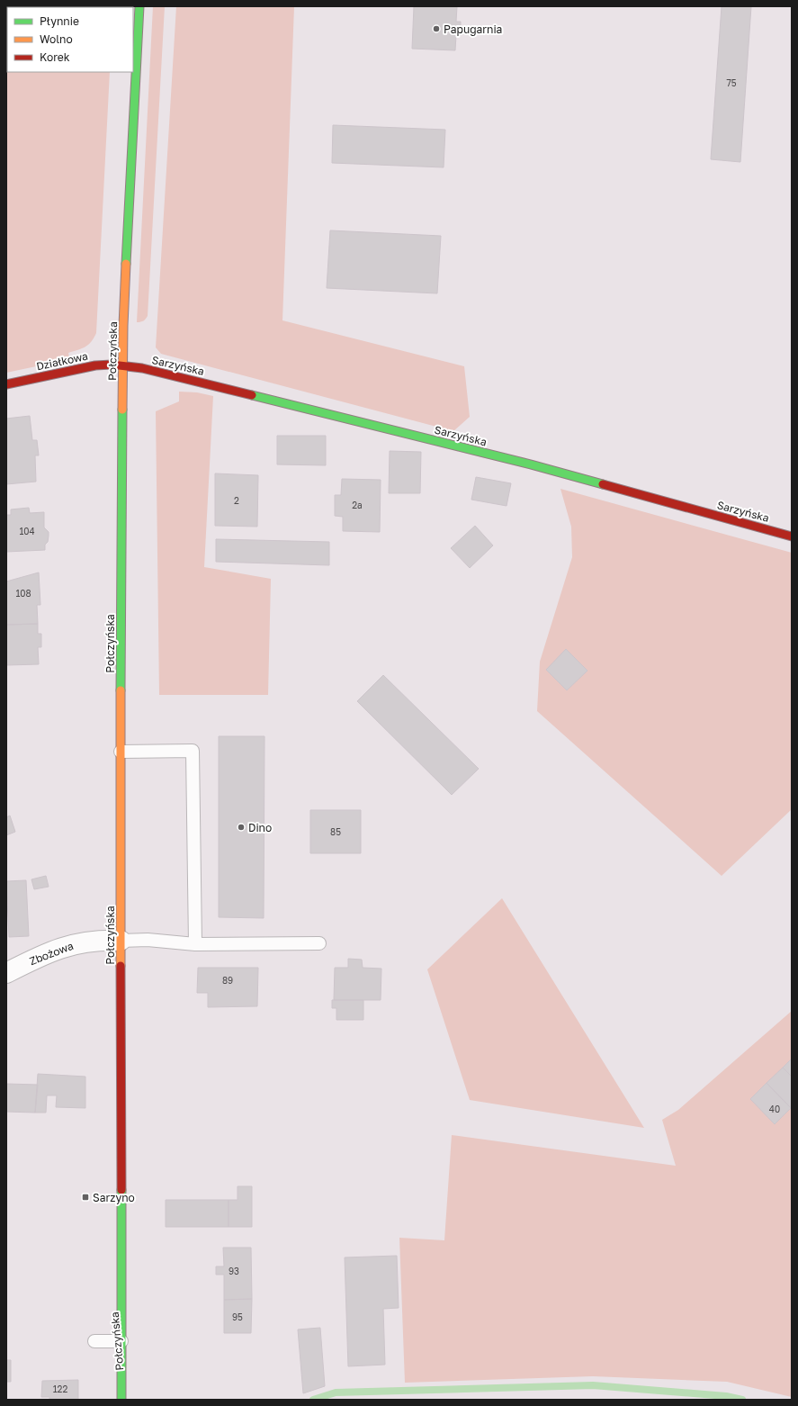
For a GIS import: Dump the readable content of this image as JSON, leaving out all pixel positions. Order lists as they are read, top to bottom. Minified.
{"streets":{"main road":["Połczyńska","Działkowa","Sarzyńska"],"street":["Zbożowa"]},"crossings":[["Połczyńska","Działkowa"],["Połczyńska","Sarzyńska"],["Połczyńska","Zbożowa"],["Działkowa","Sarzyńska"]],"places":{"other":["Papugarnia","Dino"],"transit":["Sarzyno"]},"house_numbers":["75","2","2a","104","108","85","89","40","93","95","122"],"legend":["Płynnie","Wolno","Korek"]}
